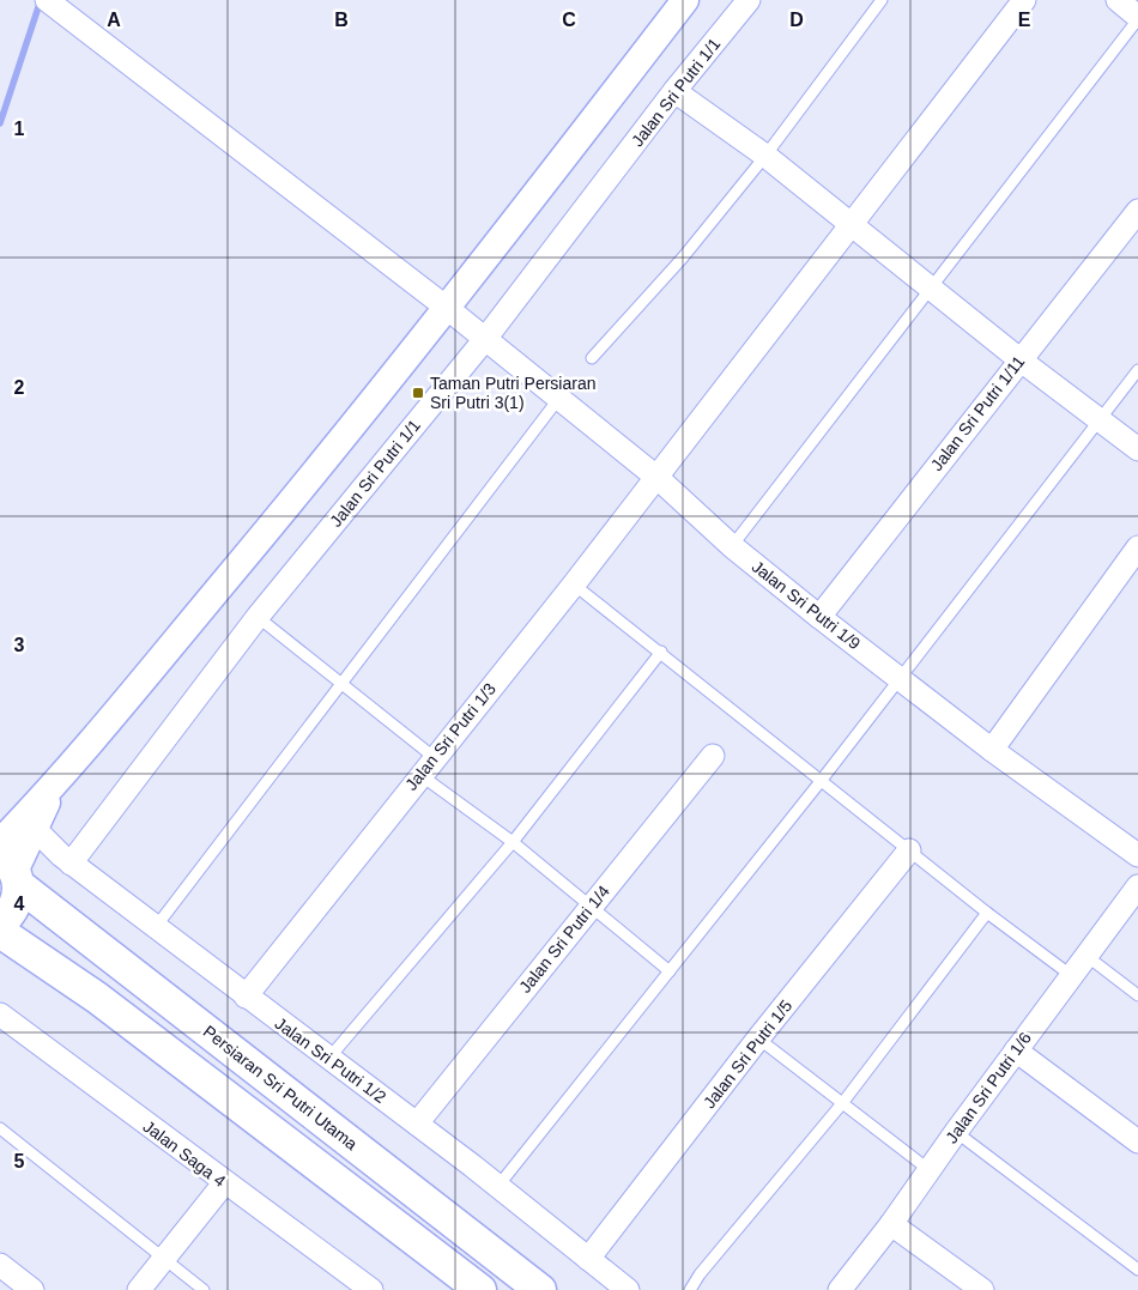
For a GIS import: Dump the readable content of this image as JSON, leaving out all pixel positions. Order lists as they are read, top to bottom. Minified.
{"streets":{"main road":["Persiaran Sri Putri Utama"],"street":["Jalan Sri Putri 1/1","Jalan Sri Putri 1/11","Jalan Sri Putri 1/9","Jalan Sri Putri 1/3","Jalan Sri Putri 1/4","Jalan Sri Putri 1/5","Jalan Sri Putri 1/2","Jalan Sri Putri 1/6","Jalan Saga 4"]},"crossings":[["Jalan Sri Putri 1/1","Jalan Sri Putri 1/9"],["Jalan Sri Putri 1/1","Jalan Sri Putri 1/2"],["Jalan Sri Putri 1/11","Jalan Sri Putri 1/9"],["Jalan Sri Putri 1/9","Jalan Sri Putri 1/3"],["Jalan Sri Putri 1/3","Jalan Sri Putri 1/2"],["Jalan Sri Putri 1/4","Jalan Sri Putri 1/2"],["Jalan Sri Putri 1/5","Jalan Sri Putri 1/2"]],"places":{"transit":["Taman Putri Persiaran Sri Putri 3(1)"]},"grid":{"columns":["A","B","C","D","E"],"rows":["1","2","3","4","5"]}}
